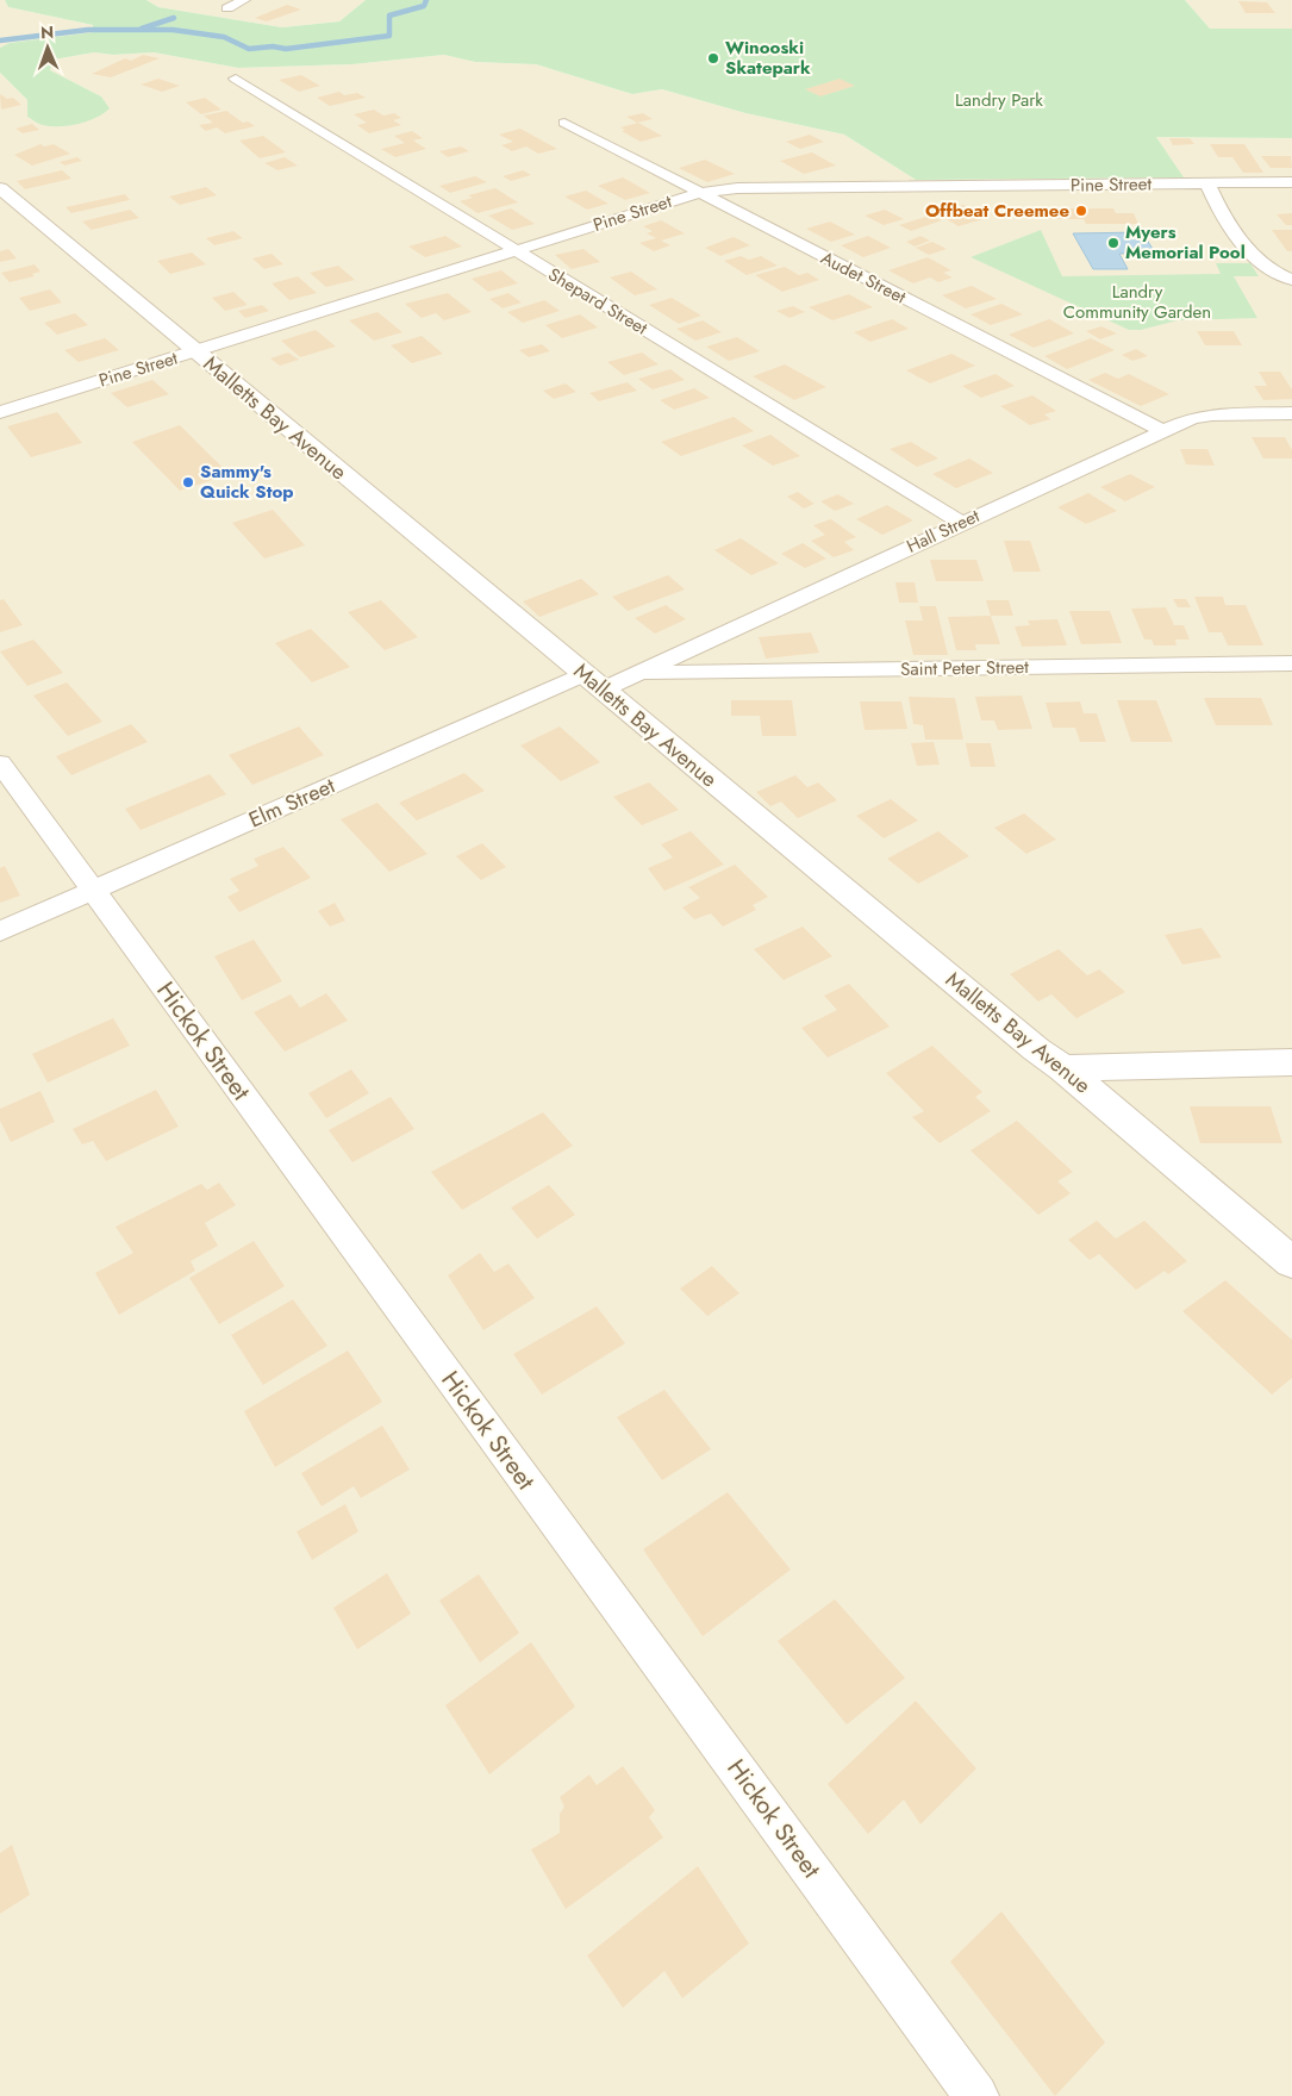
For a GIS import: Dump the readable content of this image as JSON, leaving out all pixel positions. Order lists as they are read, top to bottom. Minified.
{"streets":{"street":["Pine Street","Audet Street","Shepard Street","Malletts Bay Avenue","Hall Street","Saint Peter Street","Elm Street","Hickok Street"]},"crossings":[["Pine Street","Audet Street"],["Pine Street","Shepard Street"],["Pine Street","Malletts Bay Avenue"],["Audet Street","Hall Street"],["Shepard Street","Hall Street"],["Malletts Bay Avenue","Hall Street"],["Malletts Bay Avenue","Elm Street"],["Hall Street","Saint Peter Street"],["Hall Street","Elm Street"],["Elm Street","Hickok Street"]],"parks":["Landry Park","Landry Community Garden"],"places":["Winooski Skatepark","Offbeat Creemee","Myers Memorial Pool","Sammy's Quick Stop"],"north":"top"}
